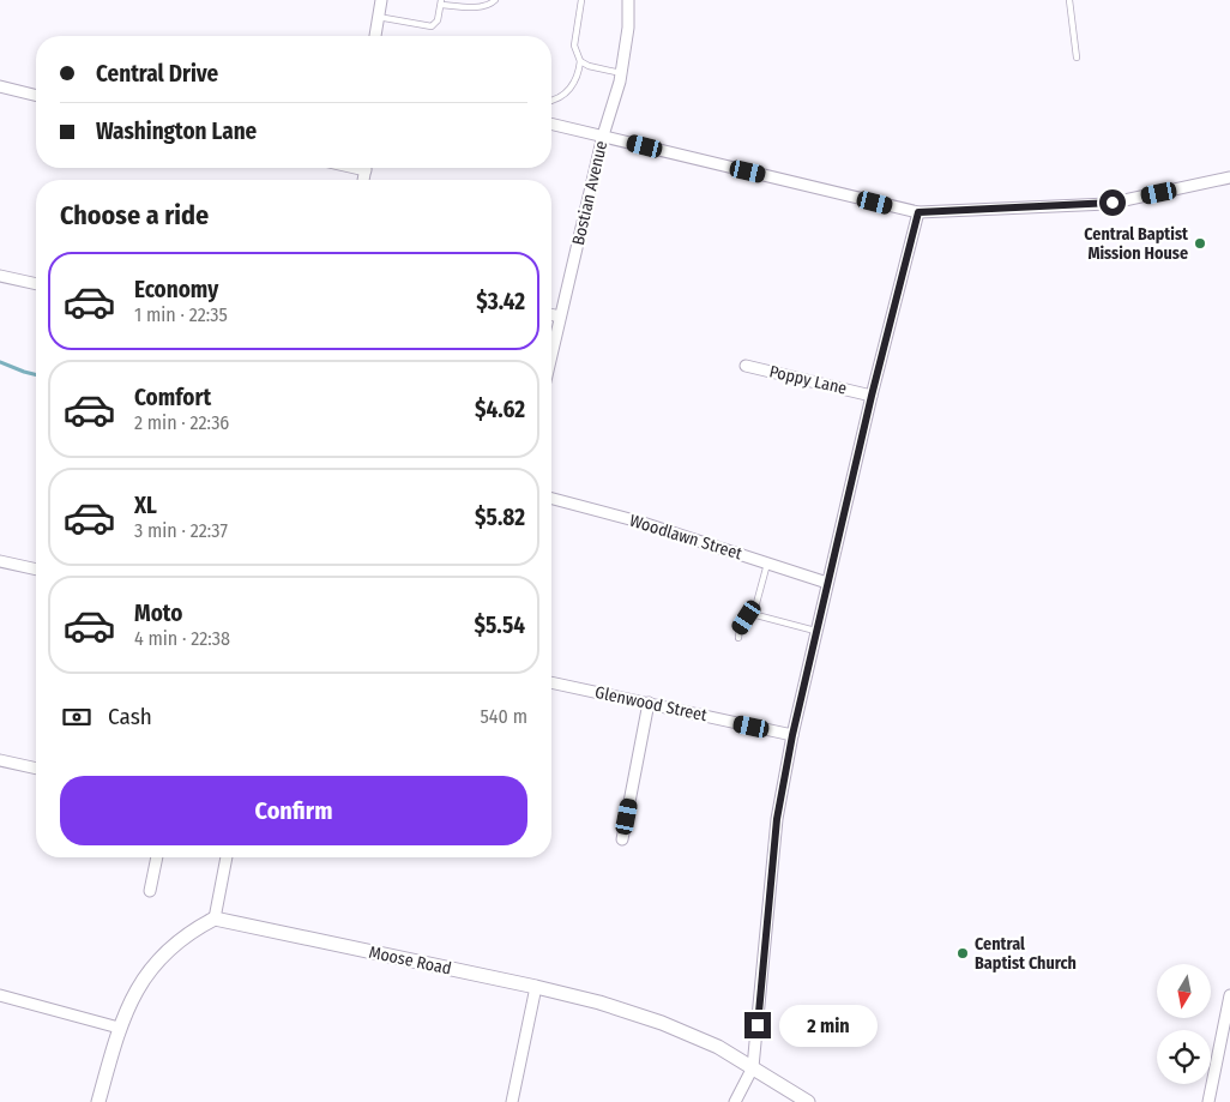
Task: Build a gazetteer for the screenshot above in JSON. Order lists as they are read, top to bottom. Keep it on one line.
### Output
{"streets":{"street":["Bostian Avenue","Poppy Lane","Woodlawn Street","Glenwood Street","Moose Road"]},"places":["Central Baptist Mission House","Central Baptist Church"],"north":"bottom","page":{"banner":["Central Drive","Washington Lane"],"heading":"Choose a ride","list":[{"name":"Economy","note":"1 min · 22:35","value":"$3.42"},{"name":"Comfort","note":"2 min · 22:36","value":"$4.62"},{"name":"XL","note":"3 min · 22:37","value":"$5.82"},{"name":"Moto","note":"4 min · 22:38","value":"$5.54"}],"pay":["Cash","540 m"],"buttons":"Confirm","bubble":"2 min"}}
